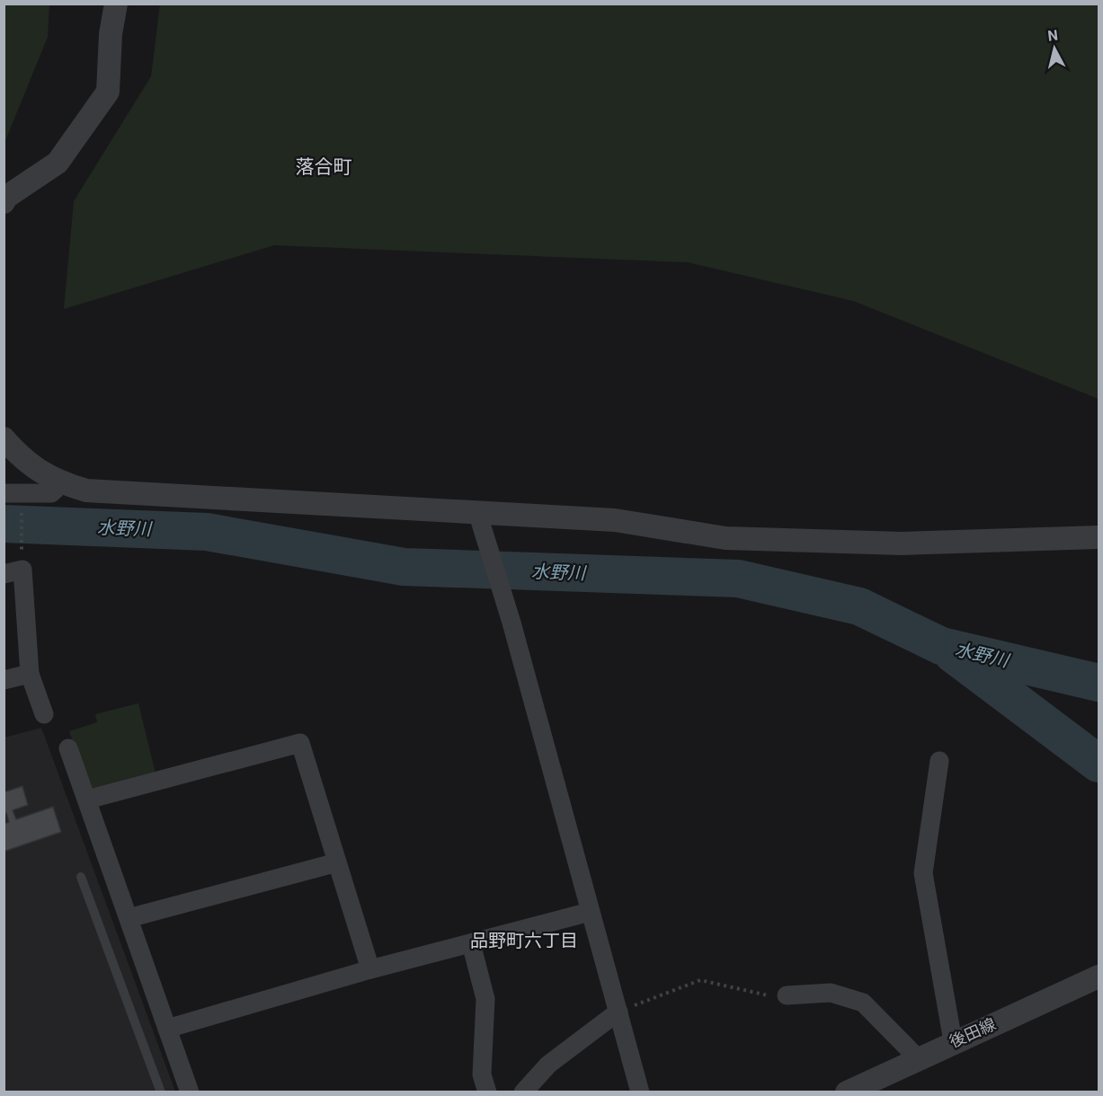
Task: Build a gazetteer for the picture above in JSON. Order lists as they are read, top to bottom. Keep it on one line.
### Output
{"streets":{"street":["後田線"]},"districts":["落合町","品野町六丁目"],"water":["水野川"],"north":"top"}
